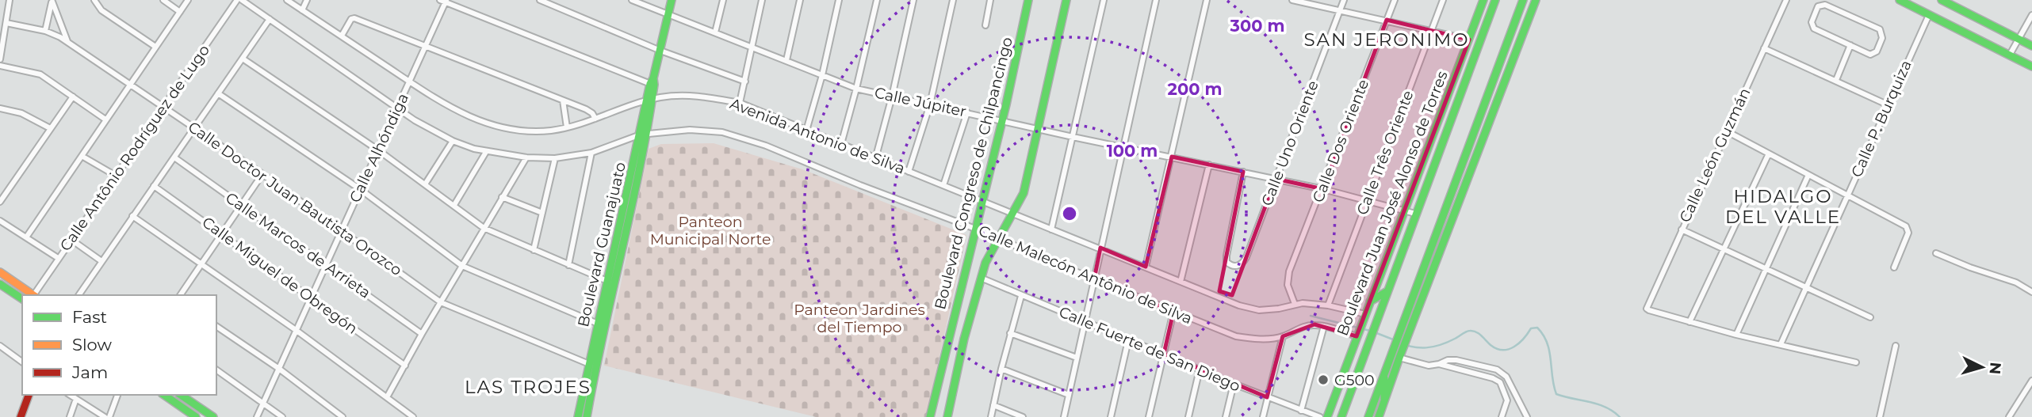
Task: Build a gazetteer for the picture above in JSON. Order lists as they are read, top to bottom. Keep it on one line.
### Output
{"streets":{"street":["Calle Júpiter","Calle P. Burquiza","Avenida Antonio de Silva","Calle Dos Oriente","Calle Uno Oriente","Calle Antônio Rodríguez de Lugo","Calle Alhóndiga","Calle Três Oriente","Calle León Guzmán","Boulevard Congreso de Chilpancingo","Calle Doctor Juan Bautista Orozco","Boulevard Juan José Alonso de Torres","Boulevard Guanajuato","Calle Marcos de Arrieta","Calle Malecón Antônio de Silva","Calle Miguel de Obregón","Calle Fuerte de San Diego"]},"crossings":[["Calle Júpiter","Calle Dos Oriente"],["Calle Júpiter","Calle Uno Oriente"],["Calle Júpiter","Calle Três Oriente"],["Calle Júpiter","Boulevard Congreso de Chilpancingo"],["Calle Júpiter","Boulevard Juan José Alonso de Torres"],["Calle Júpiter","Boulevard Guanajuato"],["Avenida Antonio de Silva","Calle Dos Oriente"],["Avenida Antonio de Silva","Calle Alhóndiga"],["Avenida Antonio de Silva","Calle Três Oriente"],["Avenida Antonio de Silva","Boulevard Congreso de Chilpancingo"],["Avenida Antonio de Silva","Boulevard Juan José Alonso de Torres"],["Avenida Antonio de Silva","Boulevard Guanajuato"],["Calle Antônio Rodríguez de Lugo","Calle Doctor Juan Bautista Orozco"],["Calle Alhóndiga","Calle Doctor Juan Bautista Orozco"],["Calle Alhóndiga","Calle Marcos de Arrieta"],["Calle Alhóndiga","Calle Malecón Antônio de Silva"],["Calle Alhóndiga","Calle Miguel de Obregón"],["Boulevard Congreso de Chilpancingo","Calle Malecón Antônio de Silva"],["Calle Doctor Juan Bautista Orozco","Boulevard Guanajuato"],["Boulevard Juan José Alonso de Torres","Calle Malecón Antônio de Silva"],["Boulevard Guanajuato","Calle Malecón Antônio de Silva"]],"districts":["SAN JERONIMO","HIDALGO DEL VALLE","LAS TROJES"],"parks":["Panteon Municipal Norte","Panteon Jardines del Tiempo"],"places":["G500"],"legend":["Fast","Slow","Jam"],"north":"right","rings":["300 m","200 m","100 m"]}
